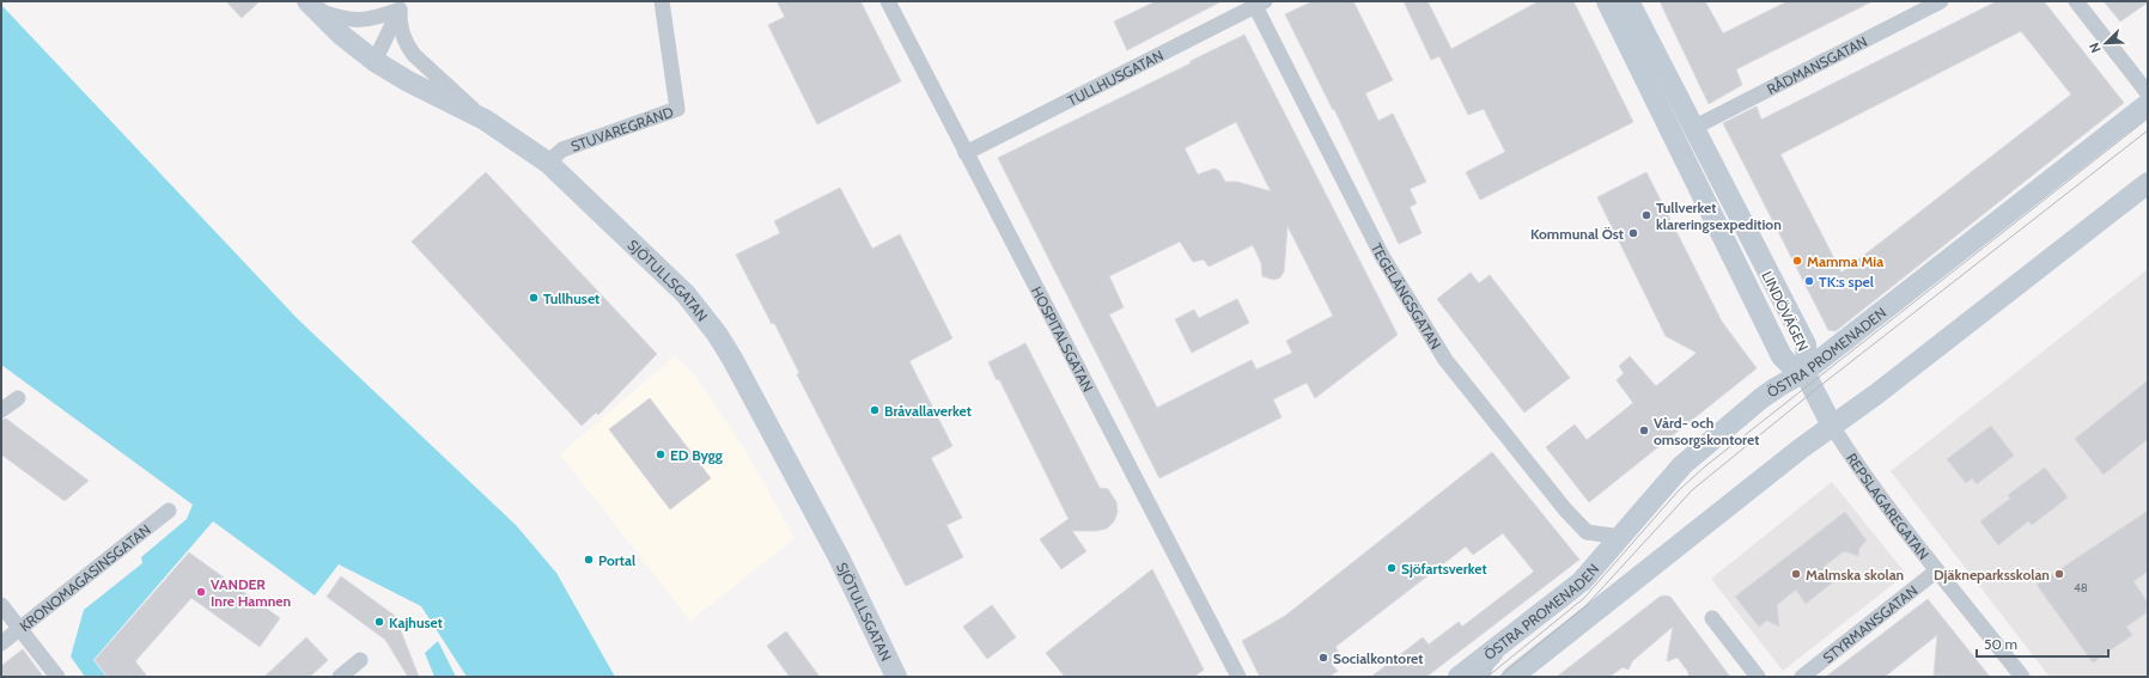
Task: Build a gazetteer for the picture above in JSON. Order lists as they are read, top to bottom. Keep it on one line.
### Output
{"streets":{"main road":["SJÖTULLSGATAN","LINDÖVÄGEN","ÖSTRA PROMENADEN","REPSLAGAREGATAN"],"street":["RÅDMANSGATAN","TULLHUSGATAN","STUVAREGRÄND","TEGELÄNGSGATAN","HOSPITALSGATAN","KRONOMAGASINSGATAN","STYRMANSGATAN"]},"crossings":[["RÅDMANSGATAN","LINDÖVÄGEN"],["TULLHUSGATAN","TEGELÄNGSGATAN"],["TULLHUSGATAN","HOSPITALSGATAN"],["STUVAREGRÄND","SJÖTULLSGATAN"],["TEGELÄNGSGATAN","ÖSTRA PROMENADEN"],["LINDÖVÄGEN","ÖSTRA PROMENADEN"],["LINDÖVÄGEN","REPSLAGAREGATAN"],["ÖSTRA PROMENADEN","REPSLAGAREGATAN"],["REPSLAGAREGATAN","STYRMANSGATAN"]],"places":["Tullverket klareringsexpedition","Kommunal Öst","Mamma Mia","TK:s spel","Tullhuset","Bråvallaverket","Vård- och omsorgskontoret","ED Bygg","Portal","Sjöfartsverket","Malmska skolan","Djäkneparksskolan","VANDER Inre Hamnen","Kajhuset","Socialkontoret"],"house_numbers":["48"],"scale_bar":"50 m","north":"bottom left"}
